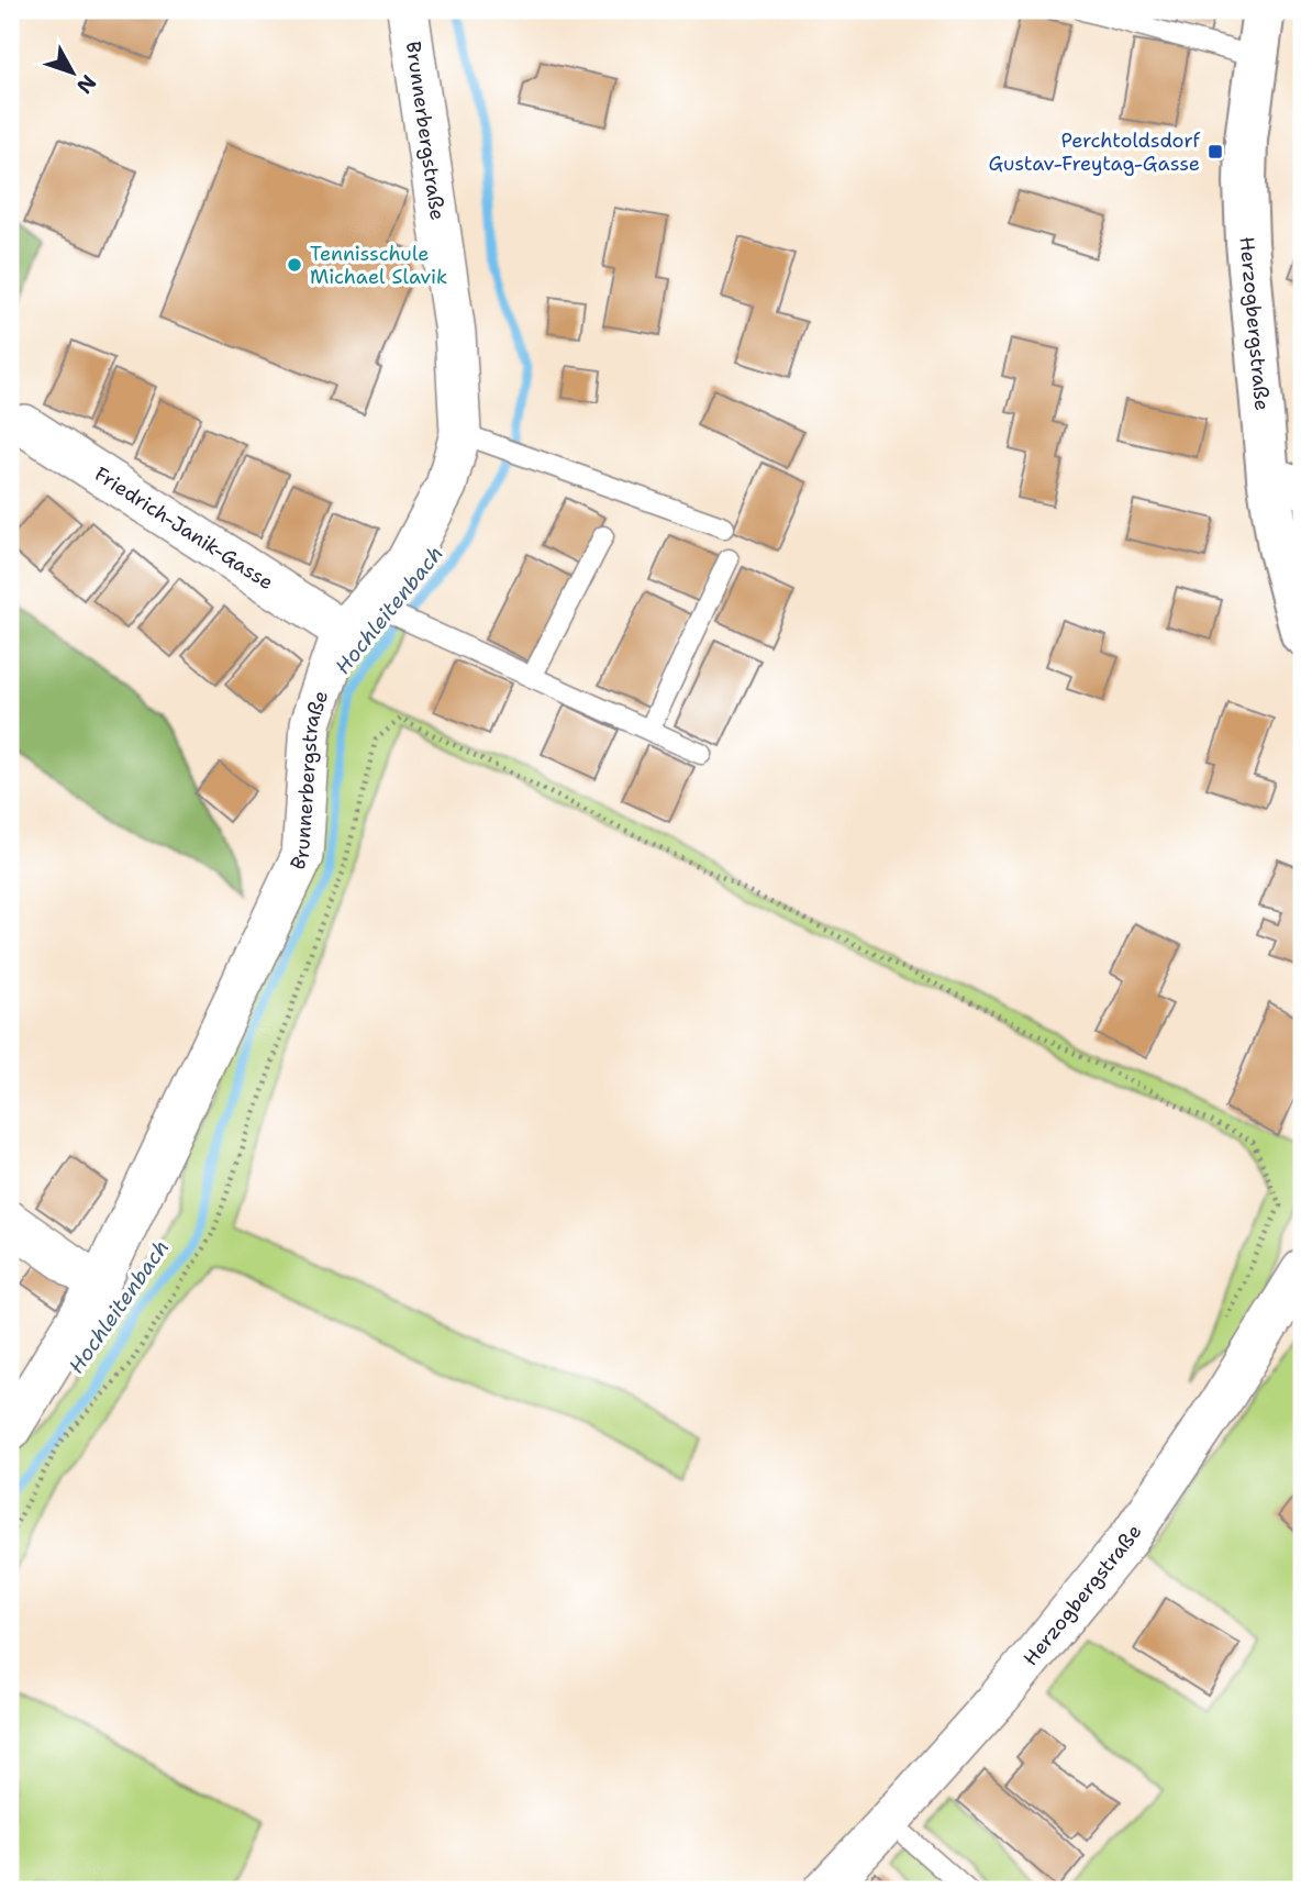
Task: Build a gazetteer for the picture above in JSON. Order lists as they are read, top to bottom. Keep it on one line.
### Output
{"streets":{"main road":["Herzogbergstraße"],"street":["Brunnerbergstraße","Friedrich-Janik-Gasse"]},"crossings":[["Brunnerbergstraße","Friedrich-Janik-Gasse"]],"water":["Hochleitenbach"],"places":{"transit":["Perchtoldsdorf Gustav-Freytag-Gasse"],"other":["Tennisschule Michael Slavik"]},"north":"bottom right"}
